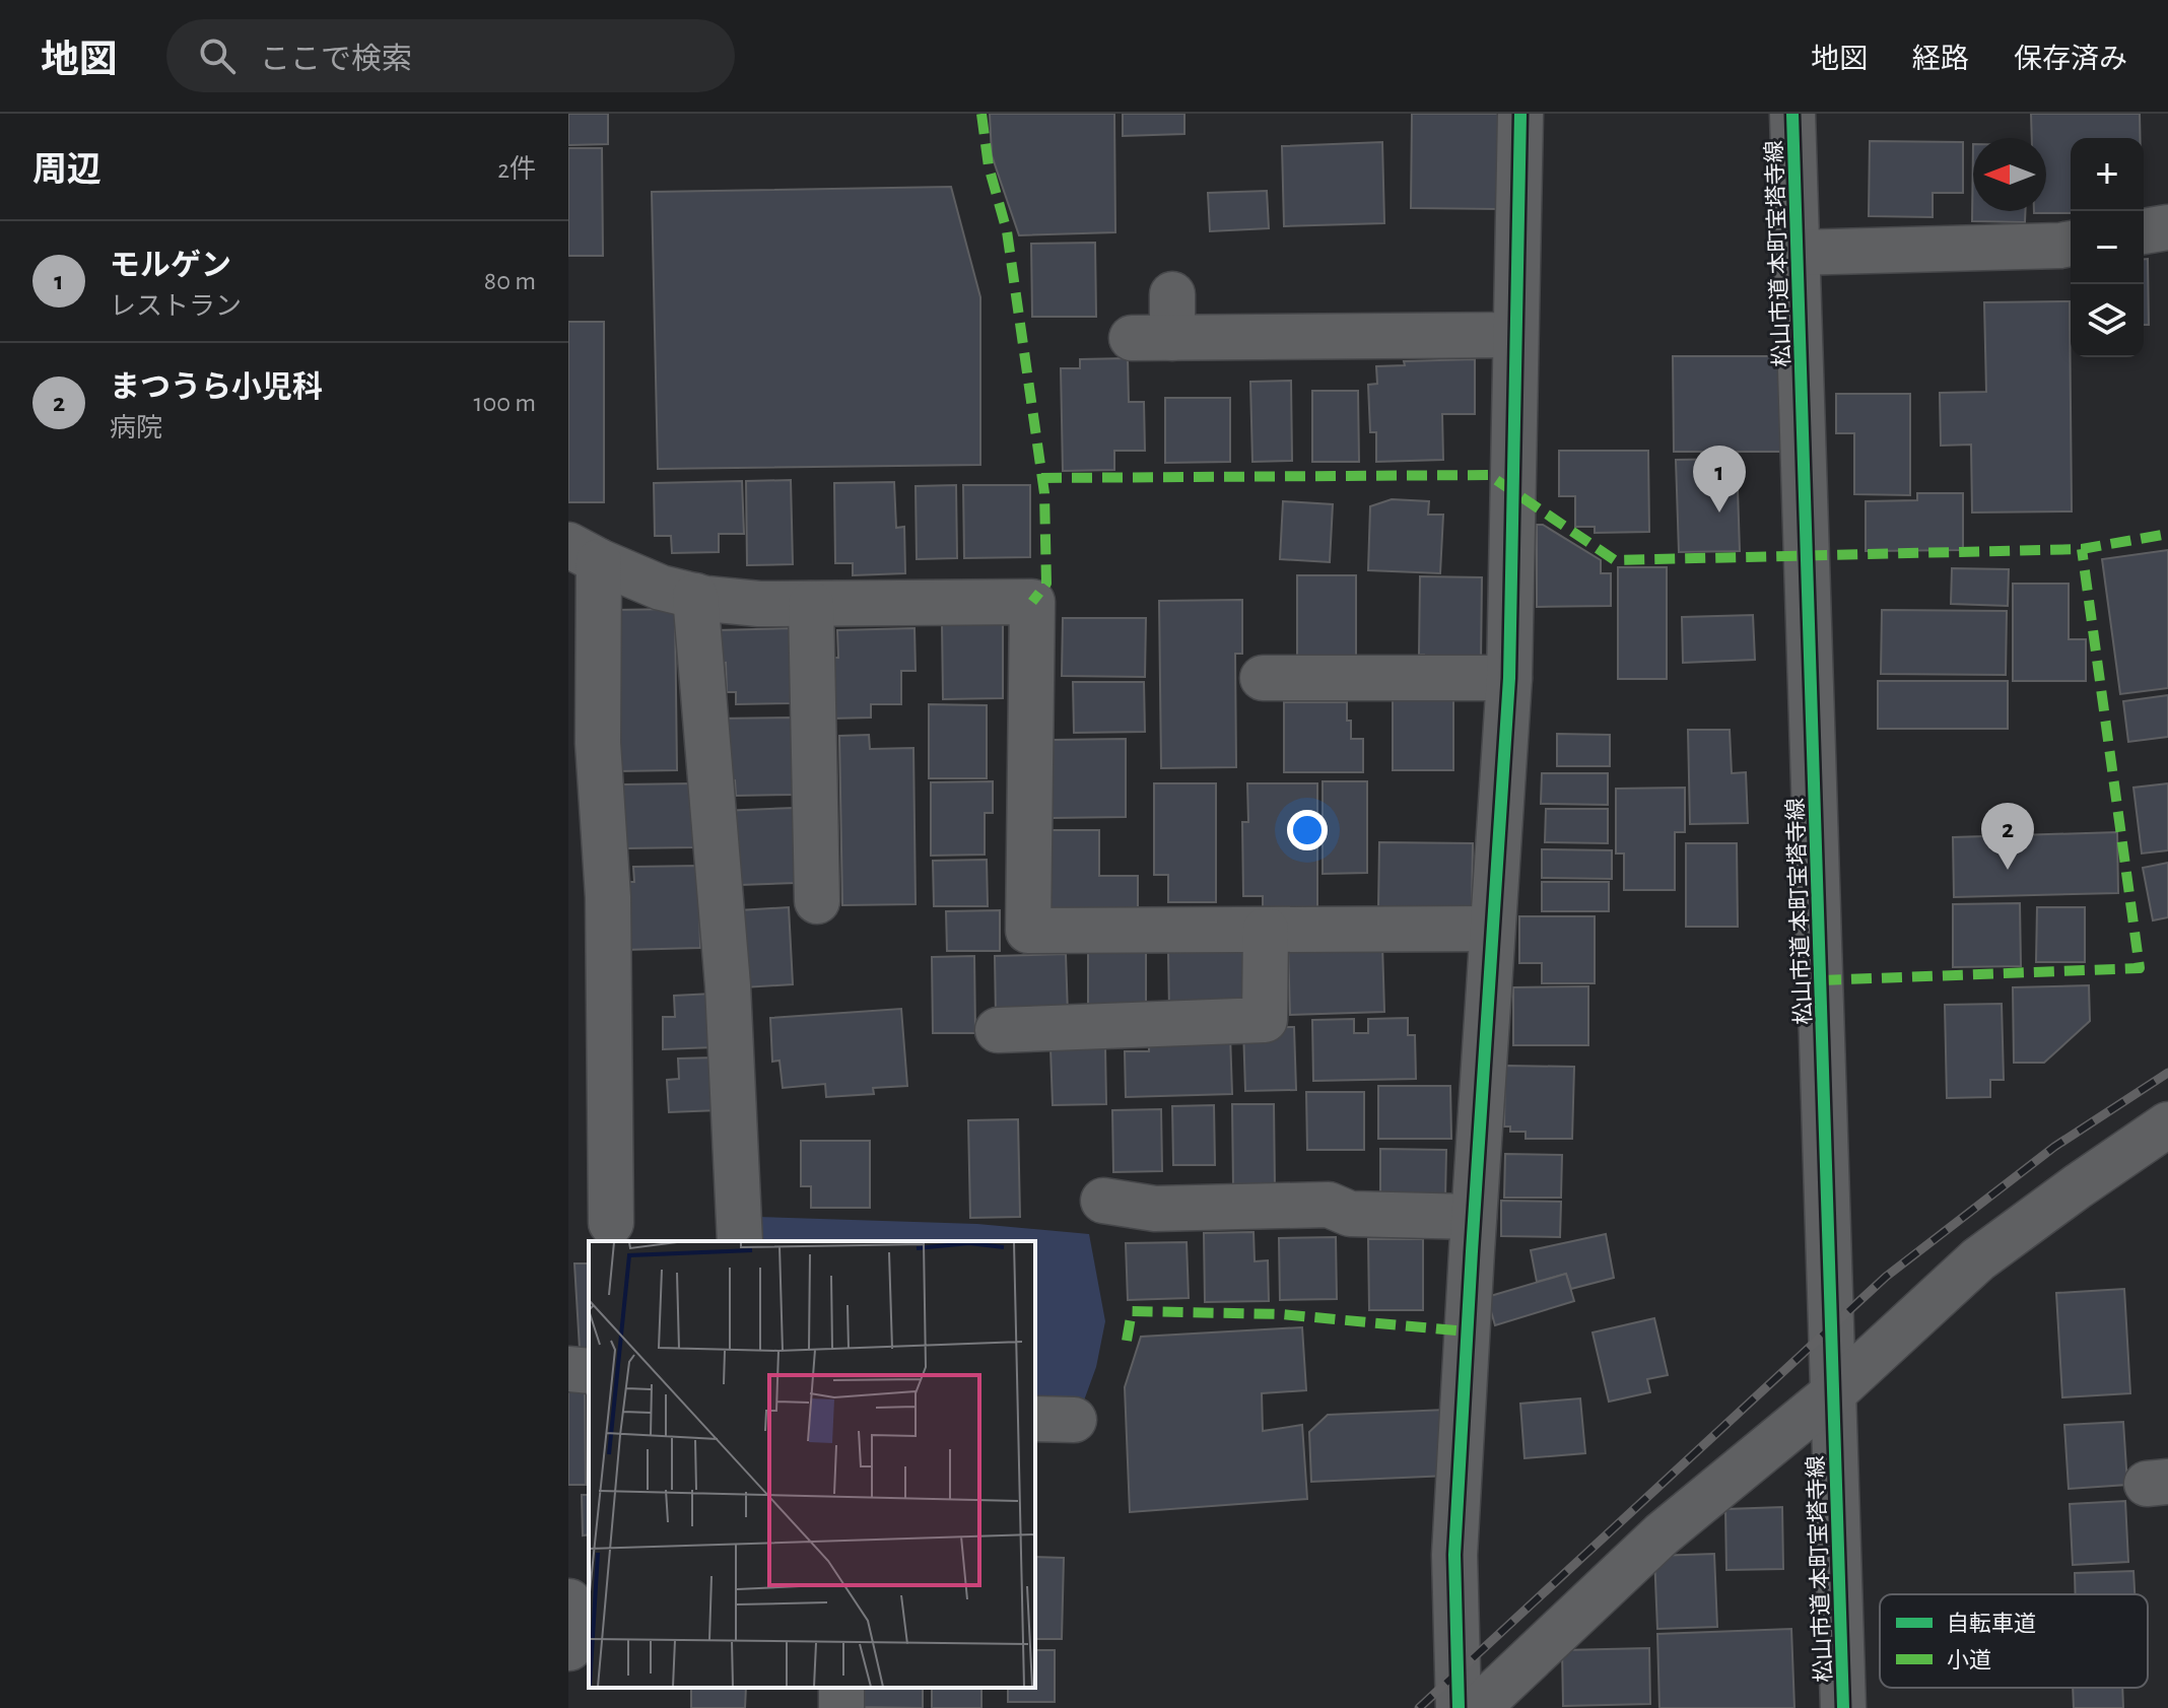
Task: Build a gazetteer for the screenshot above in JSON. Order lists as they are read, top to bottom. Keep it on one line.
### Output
{"streets":{"street":["松山市道 本町宝塔寺線"]},"legend":["自転車道","小道"],"north":"left","page":{"header":"地図","search":"ここで検索","nav":["地図","経路","保存済み"],"heading":["周辺","2件"],"map_buttons":["+","−"],"list":[{"mark":"1","name":"モルゲン","note":"レストラン","value":"80 m"},{"mark":"2","name":"まつうら小児科","note":"病院","value":"100 m"}],"pins":["1","2"]}}
